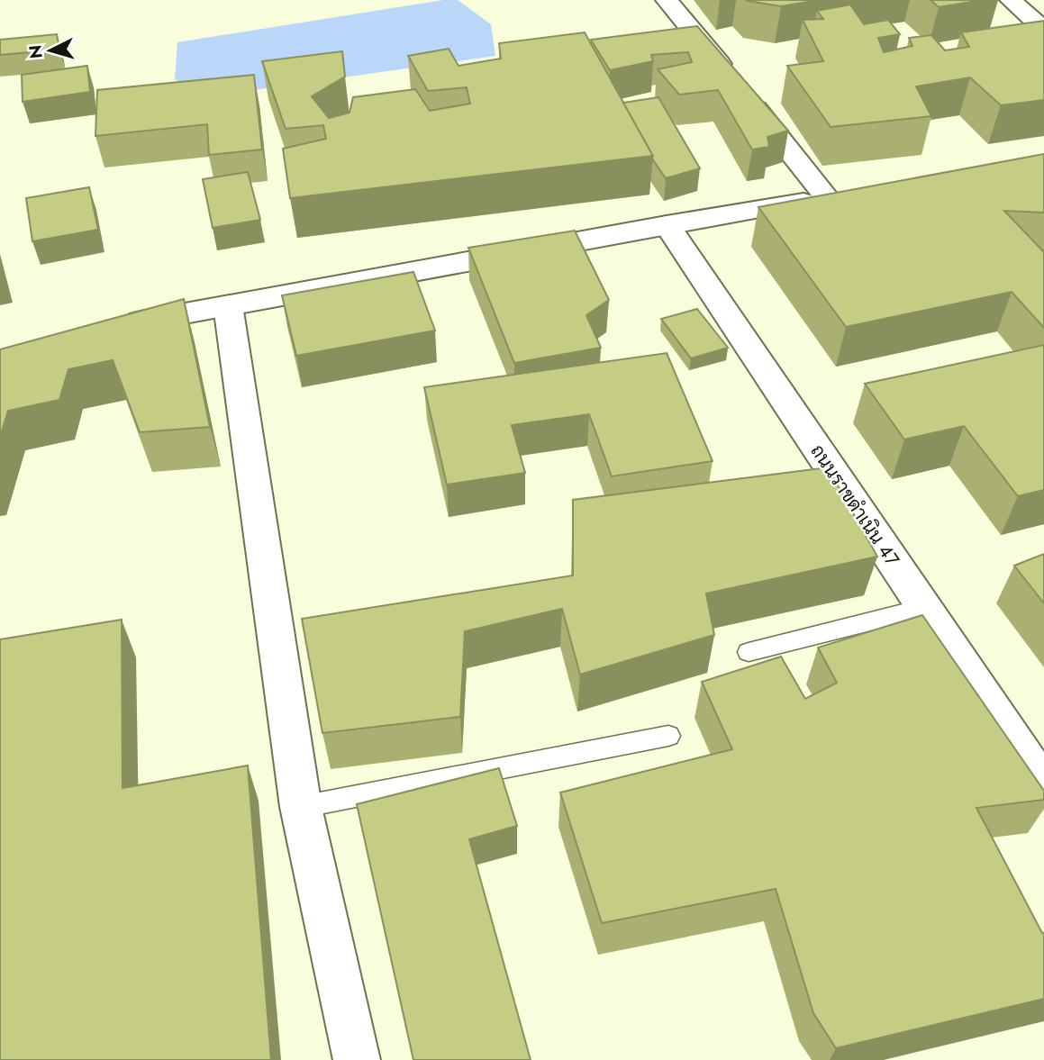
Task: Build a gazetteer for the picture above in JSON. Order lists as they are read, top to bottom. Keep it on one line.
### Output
{"streets":{"street":["ถนนราขดำเนิน 47"]},"north":"left"}
